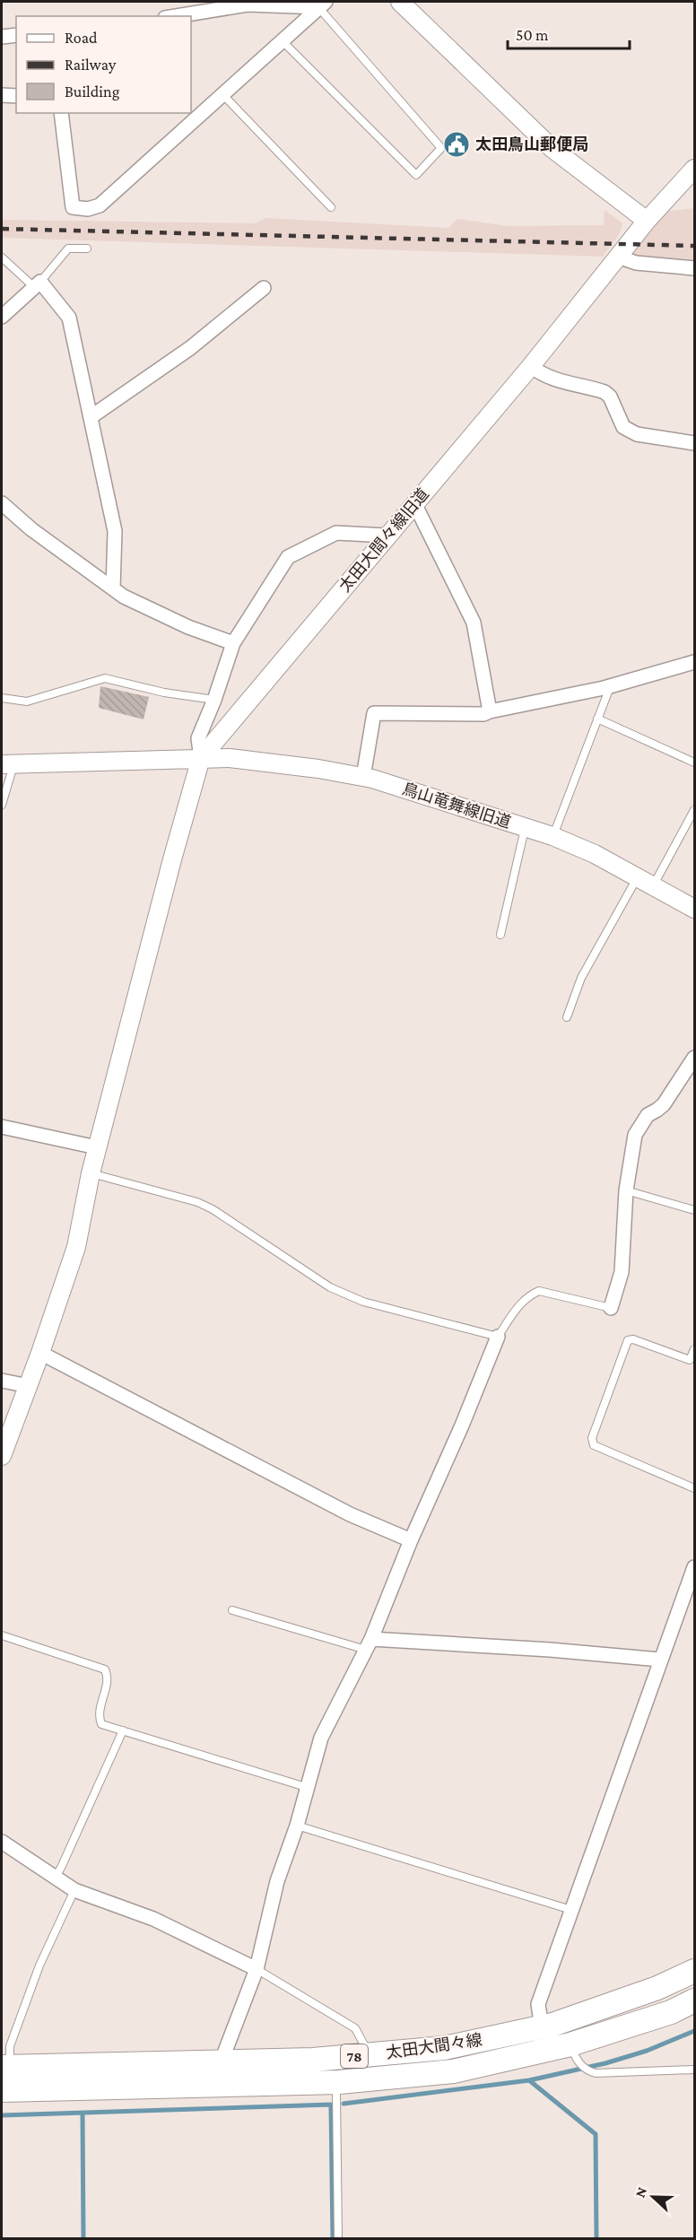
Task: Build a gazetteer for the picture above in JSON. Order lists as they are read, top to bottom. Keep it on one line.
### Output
{"streets":{"main road":["太田大間々線","78"],"street":["太田大間々線旧道","鳥山竜舞線旧道"]},"crossings":[["太田大間々線旧道","鳥山竜舞線旧道"]],"places":{"public building":["太田鳥山郵便局"]},"legend":["Road","Railway","Building"],"scale_bar":"50 m","north":"left"}
